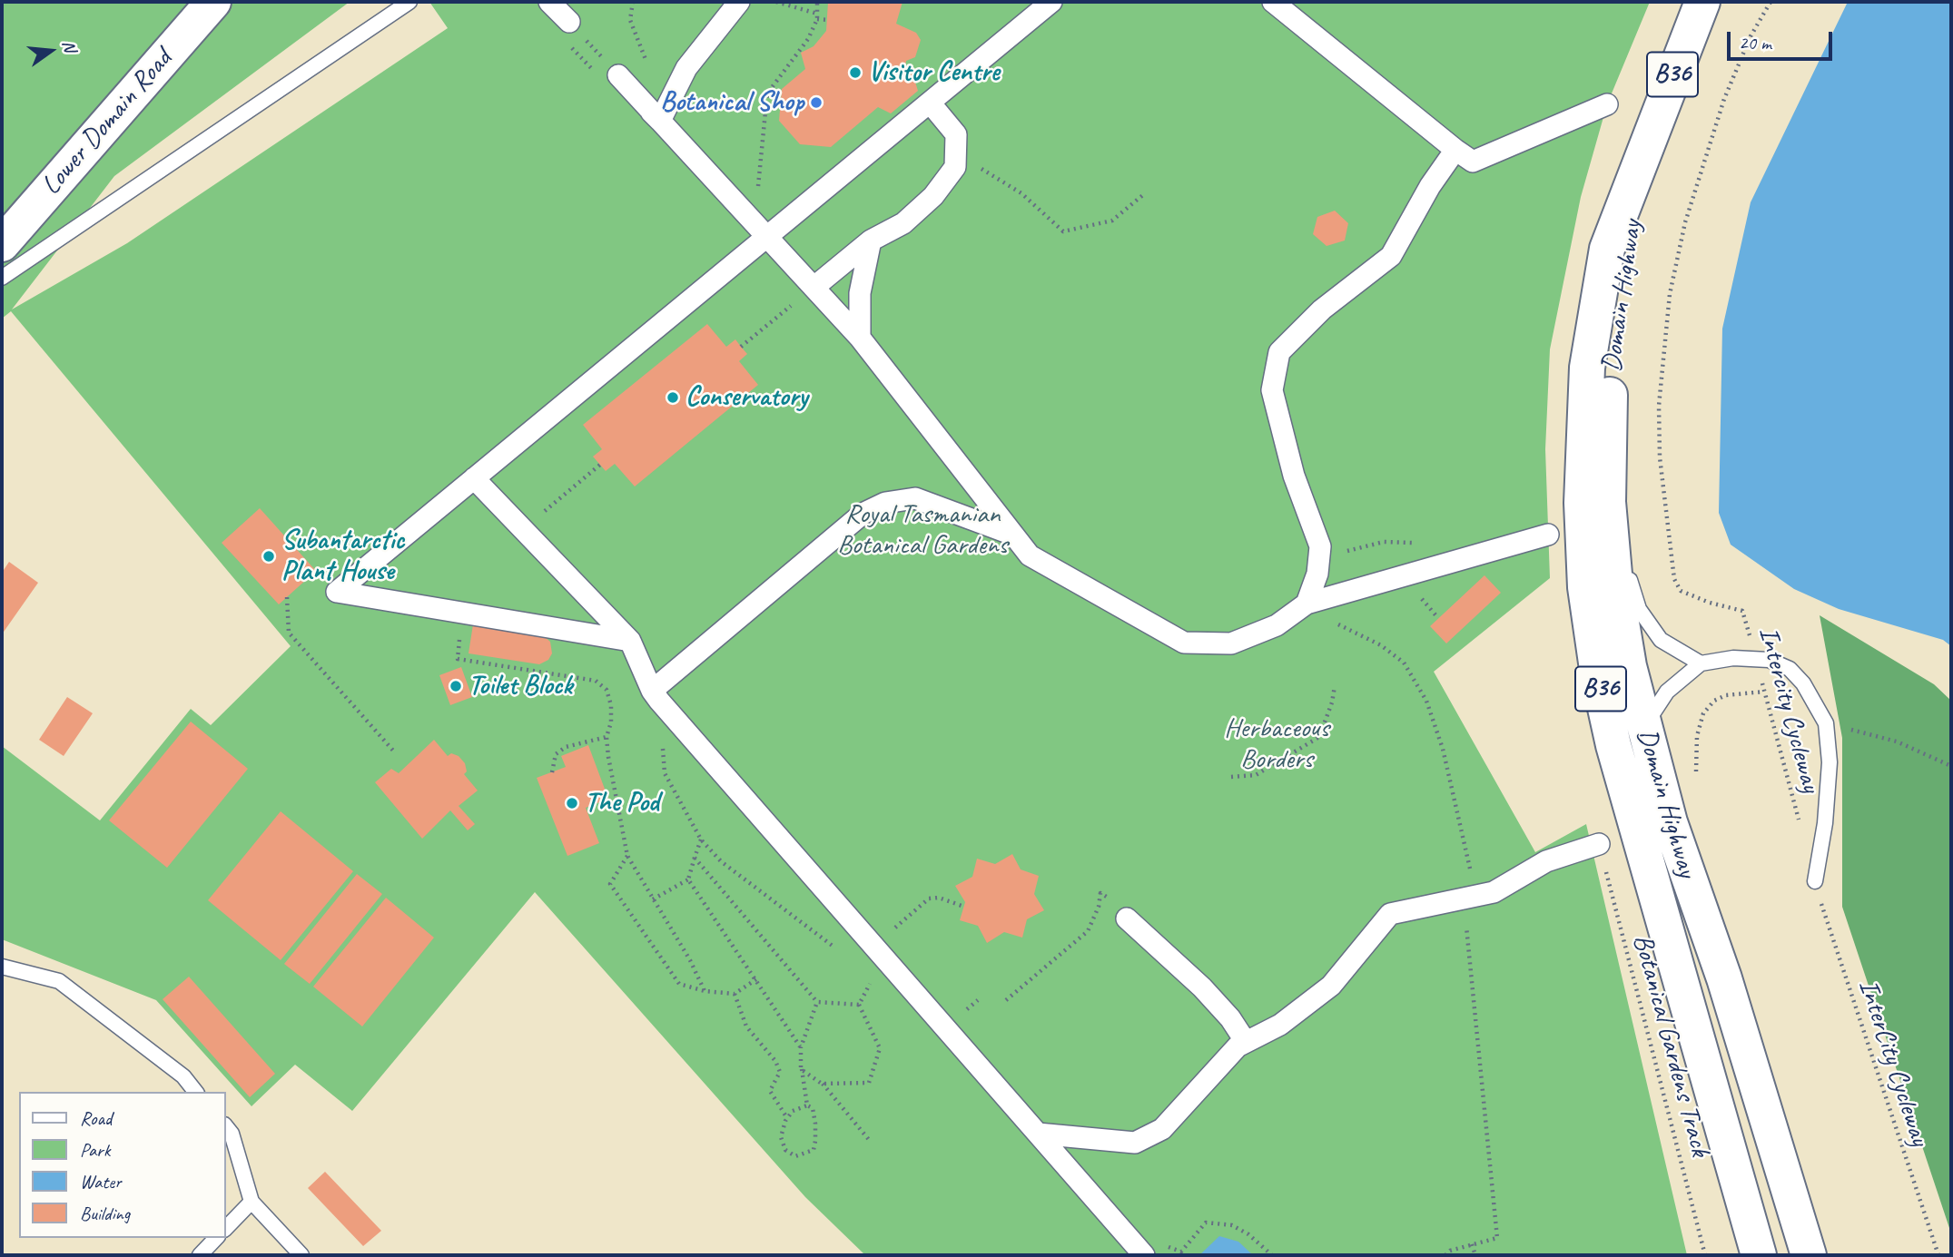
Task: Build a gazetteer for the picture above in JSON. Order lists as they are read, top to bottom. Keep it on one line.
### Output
{"streets":{"main road":["B36","Lower Domain Road","Domain Highway"],"path":["Intercity Cycleway","Botanical Gardens Track","InterCity Cycleway"]},"parks":["Royal Tasmanian Botanical Gardens","Herbaceous Borders"],"places":["Visitor Centre","Botanical Shop","Conservatory","Subantarctic Plant House","Toilet Block","The Pod"],"legend":["Road","Park","Water","Building"],"scale_bar":"20 m","north":"right"}
